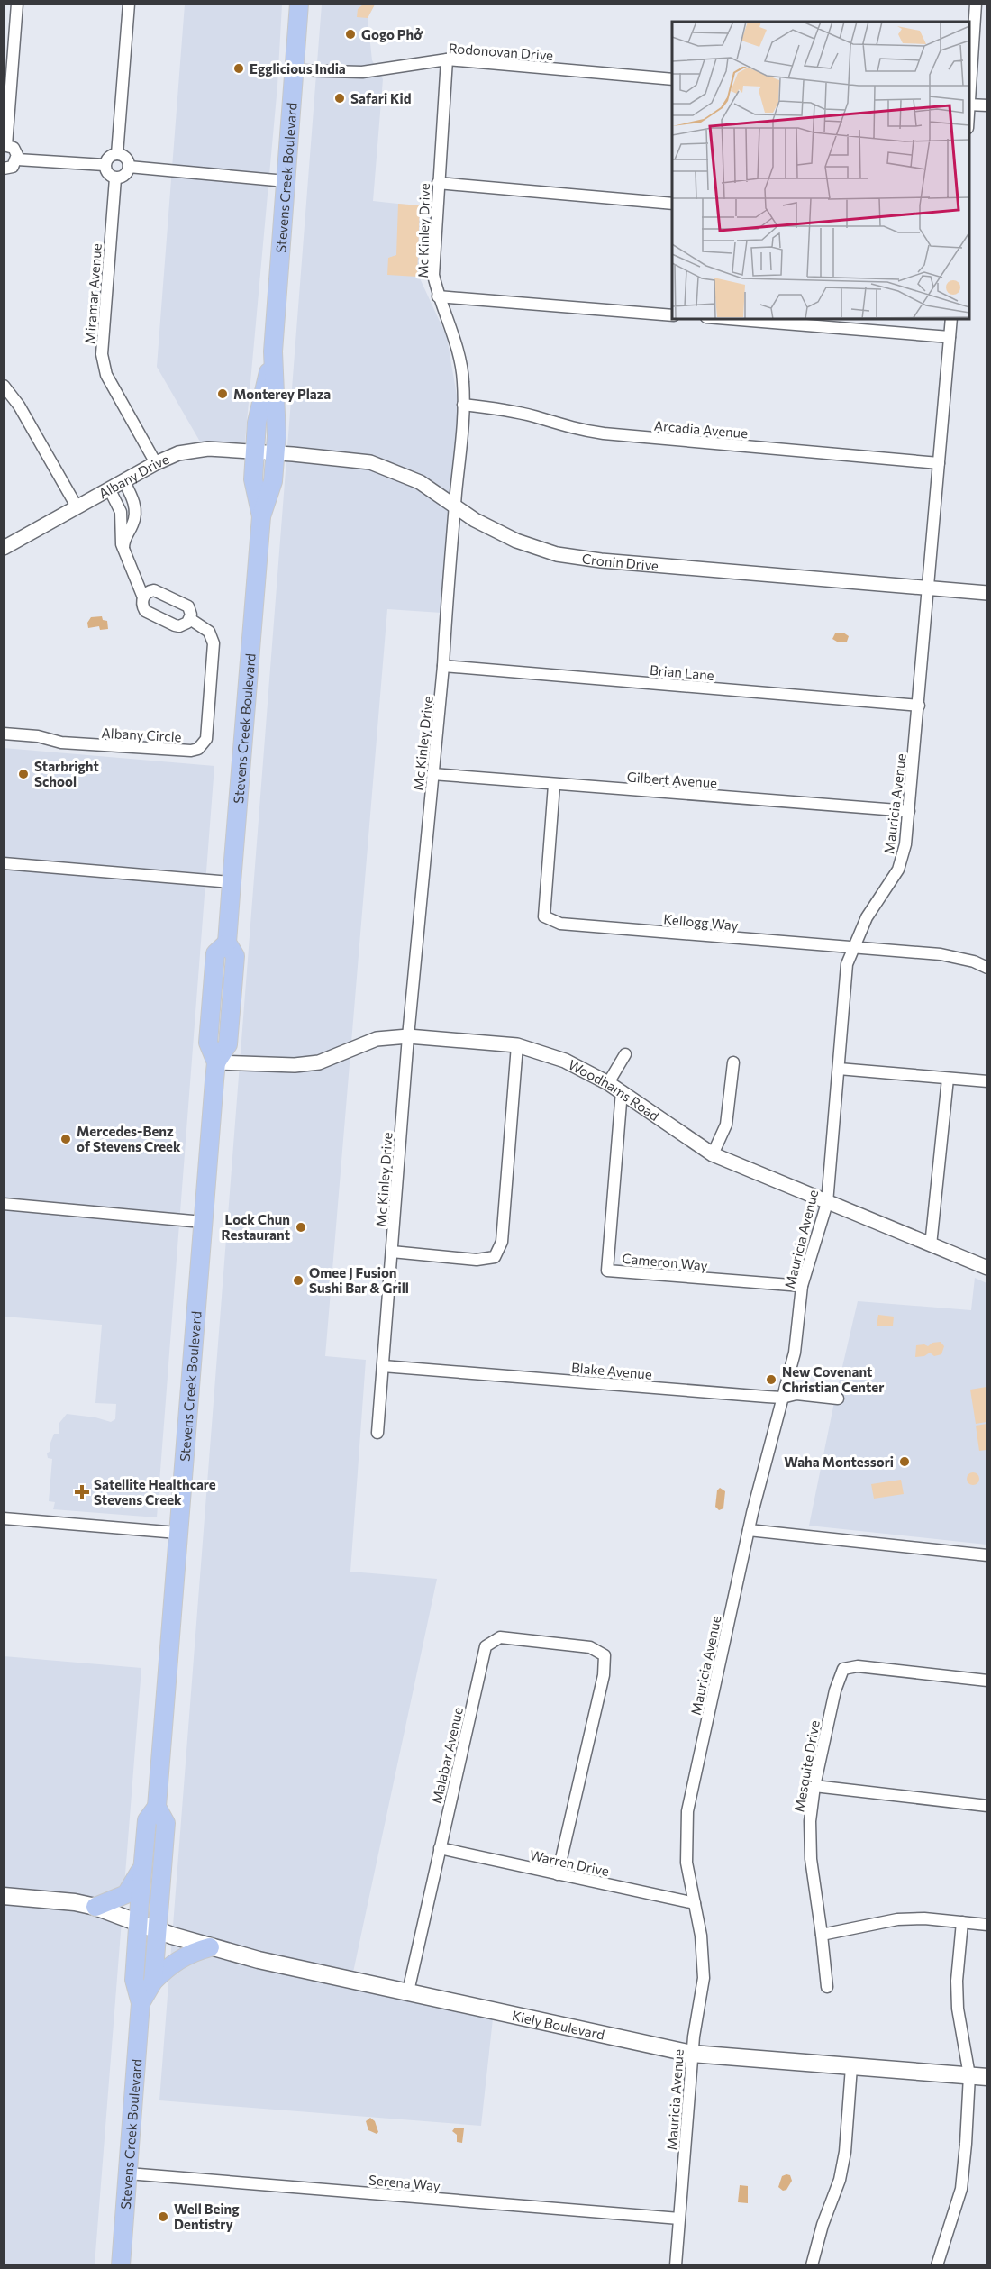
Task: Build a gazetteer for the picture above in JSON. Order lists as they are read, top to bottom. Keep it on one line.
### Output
{"streets":{"main road":["Stevens Creek Boulevard","Kiely Boulevard"],"street":["Rodonovan Drive","Mc Kinley Drive","Miramar Avenue","Arcadia Avenue","Albany Drive","Cronin Drive","Brian Lane","Albany Circle","Gilbert Avenue","Mauricia Avenue","Kellogg Way","Woodhams Road","Cameron Way","Blake Avenue","Malabar Avenue","Mesquite Drive","Warren Drive","Serena Way"]},"crossings":[["Rodonovan Drive","Stevens Creek Boulevard"],["Rodonovan Drive","Mc Kinley Drive"],["Stevens Creek Boulevard","Albany Drive"],["Stevens Creek Boulevard","Cronin Drive"],["Stevens Creek Boulevard","Woodhams Road"],["Stevens Creek Boulevard","Kiely Boulevard"],["Stevens Creek Boulevard","Serena Way"],["Mc Kinley Drive","Arcadia Avenue"],["Mc Kinley Drive","Cronin Drive"],["Mc Kinley Drive","Brian Lane"],["Mc Kinley Drive","Gilbert Avenue"],["Mc Kinley Drive","Woodhams Road"],["Mc Kinley Drive","Blake Avenue"],["Miramar Avenue","Albany Drive"],["Arcadia Avenue","Mauricia Avenue"],["Albany Drive","Cronin Drive"],["Cronin Drive","Mauricia Avenue"],["Brian Lane","Mauricia Avenue"],["Gilbert Avenue","Mauricia Avenue"],["Gilbert Avenue","Kellogg Way"],["Mauricia Avenue","Kellogg Way"],["Mauricia Avenue","Woodhams Road"],["Mauricia Avenue","Cameron Way"],["Mauricia Avenue","Blake Avenue"],["Mauricia Avenue","Warren Drive"],["Mauricia Avenue","Kiely Boulevard"],["Mauricia Avenue","Serena Way"],["Woodhams Road","Cameron Way"],["Malabar Avenue","Warren Drive"],["Malabar Avenue","Kiely Boulevard"]],"places":{"other":["Gogo Phở","Egglicious India","Safari Kid","Monterey Plaza","Starbright School","Mercedes-Benz of Stevens Creek","Lock Chun Restaurant","Omee J Fusion Sushi Bar & Grill","New Covenant Christian Center","Waha Montessori","Well Being Dentistry"],"health":["Satellite Healthcare Stevens Creek"]}}
